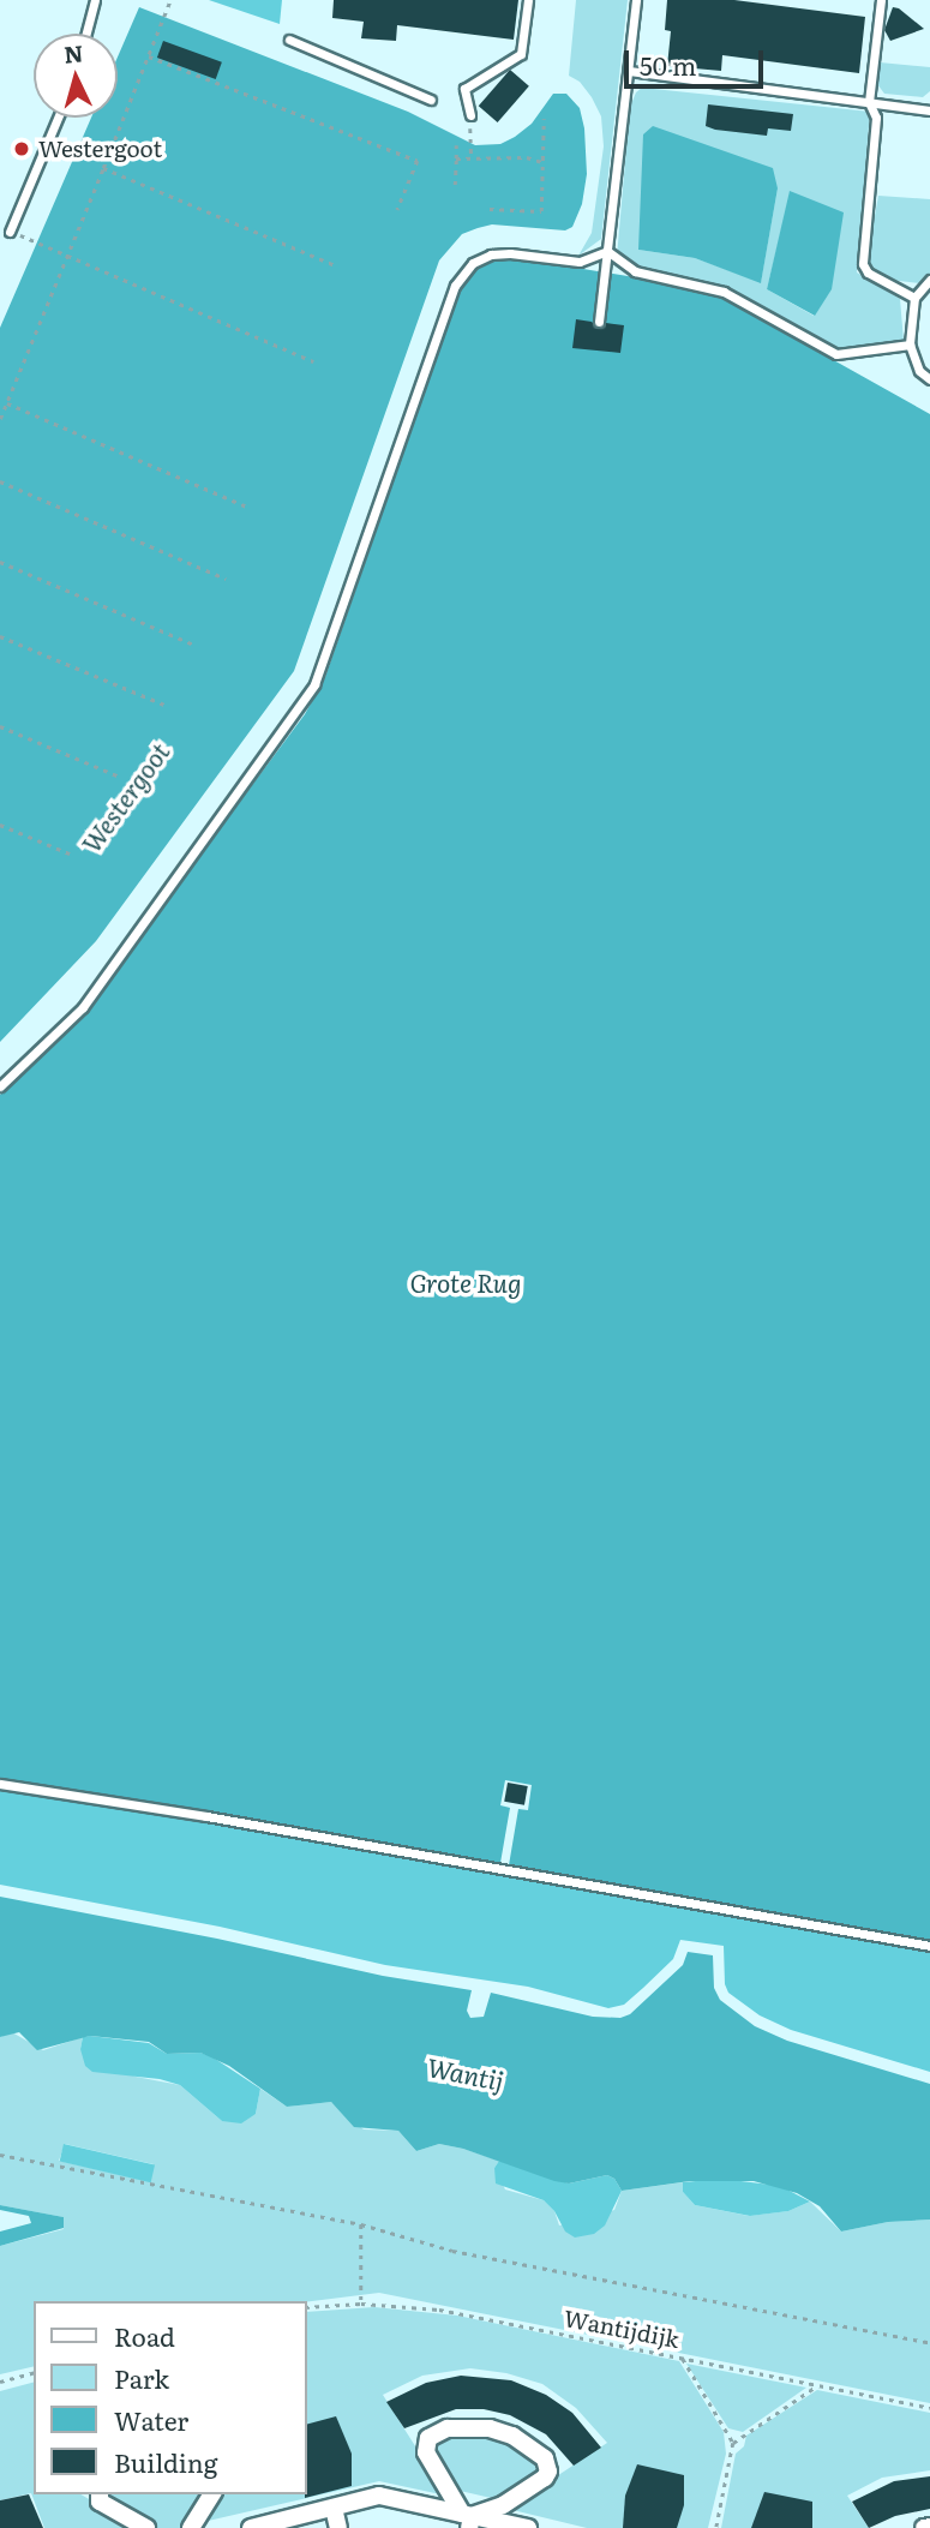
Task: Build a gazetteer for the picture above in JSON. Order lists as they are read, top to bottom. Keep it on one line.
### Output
{"streets":{"path":["Wantijdijk"]},"water":["Westergoot","Grote Rug","Wantij"],"places":["Westergoot"],"legend":["Road","Park","Water","Building"],"scale_bar":"50 m","north":"top"}
